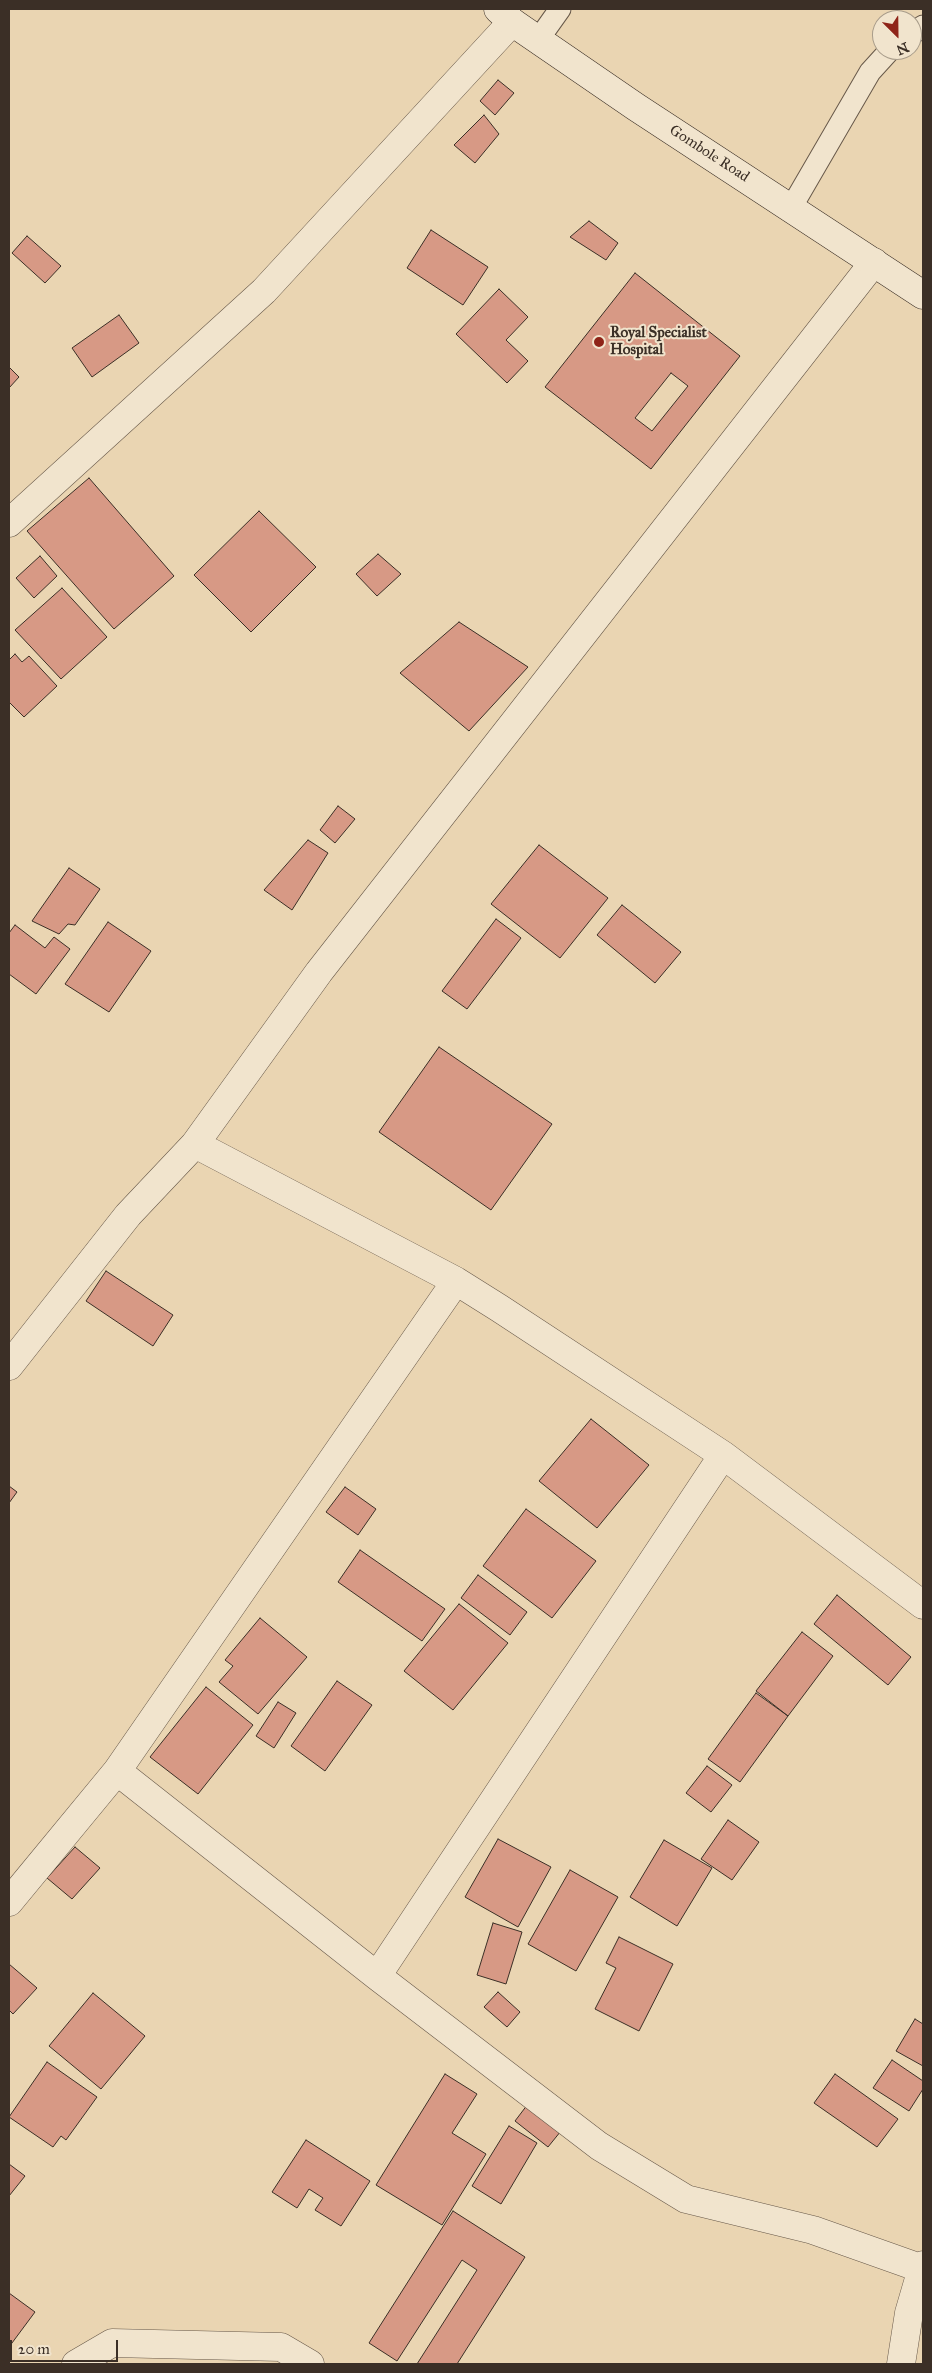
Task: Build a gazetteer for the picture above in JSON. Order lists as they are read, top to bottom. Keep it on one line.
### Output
{"streets":{"street":["Gombole Road"]},"places":["Royal Specialist Hospital"],"scale_bar":"20 m","north":"bottom right"}
